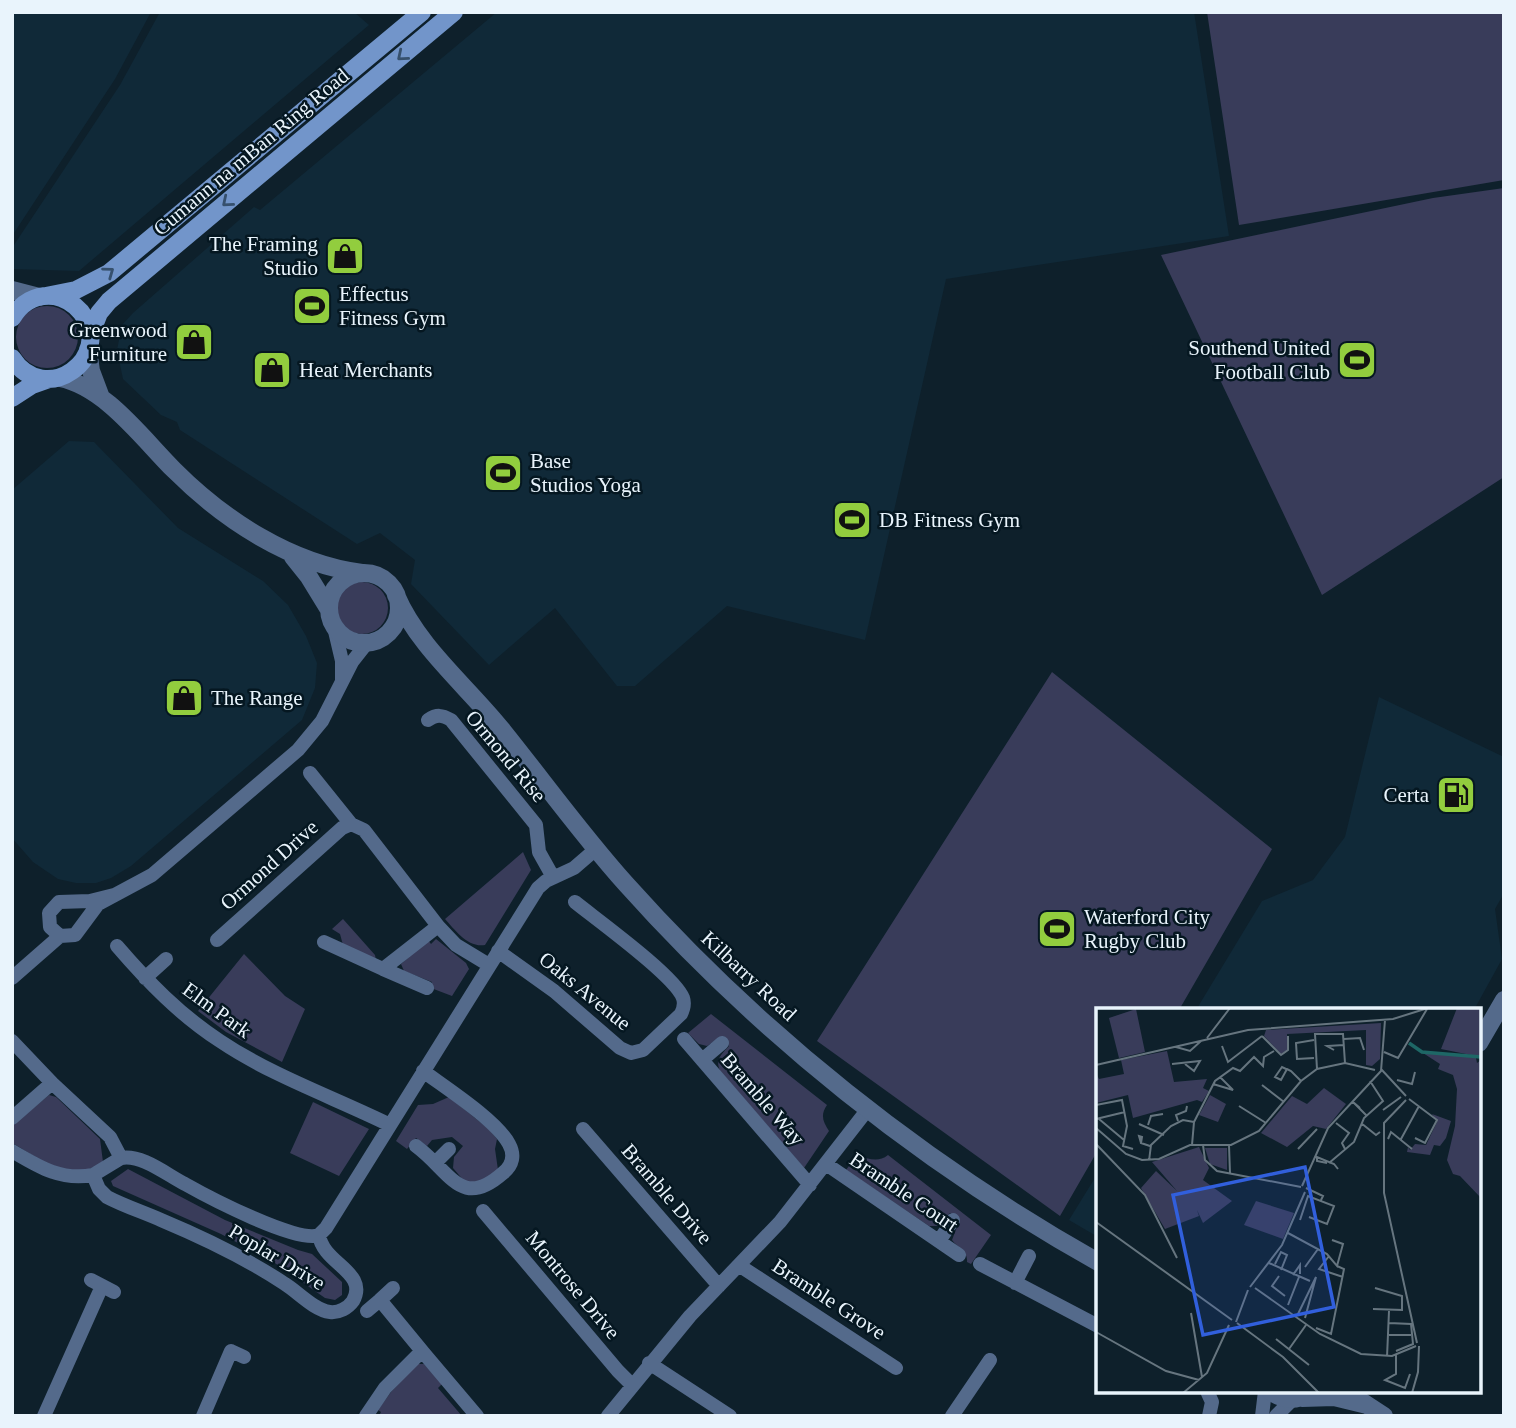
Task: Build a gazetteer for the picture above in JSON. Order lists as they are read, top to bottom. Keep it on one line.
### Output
{"streets":{"main road":["Cumann na mBan Ring Road"],"street":["Ormond Rise","Ormond Drive","Kilbarry Road","Oaks Avenue","Elm Park","Bramble Way","Bramble Court","Bramble Drive","Poplar Drive","Montrose Drive","Bramble Grove"]},"places":{"shop":["The Framing Studio","Greenwood Furniture","Heat Merchants","The Range"],"sports":["Effectus Fitness Gym","Southend United Football Club","Base Studios Yoga","DB Fitness Gym","Waterford City Rugby Club"],"fuel station":["Certa"]}}
